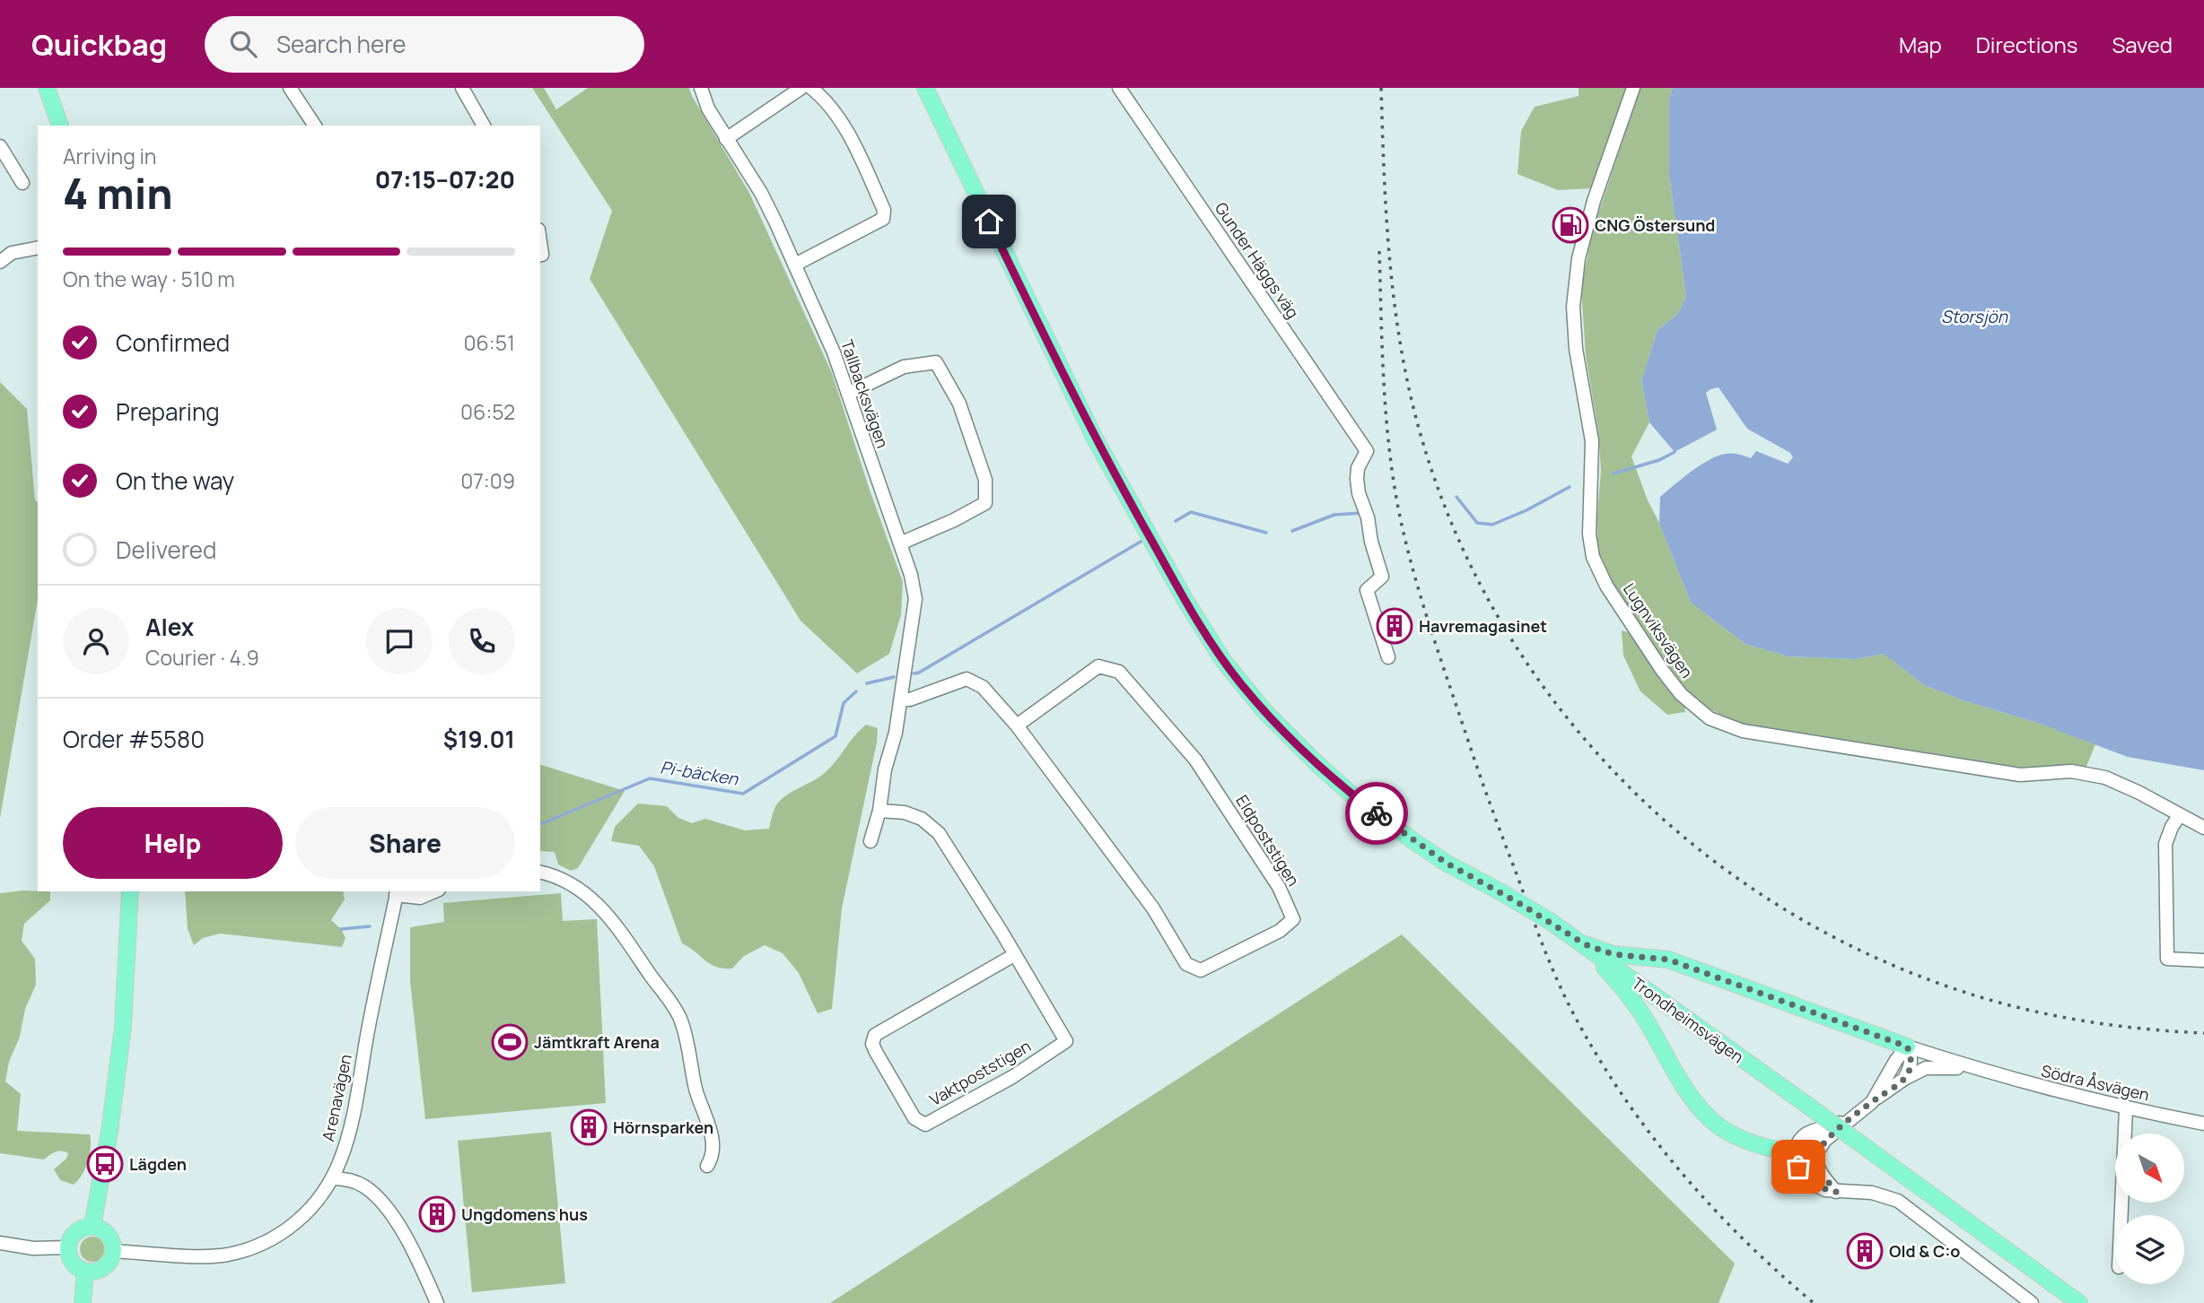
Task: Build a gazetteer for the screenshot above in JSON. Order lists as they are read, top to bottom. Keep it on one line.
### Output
{"streets":{"main road":["Trondheimsvägen"],"street":["Gunder Häggs väg","Tallbacksvägen","Lugnviksvägen","Eldpoststigen","Vaktpoststigen","Södra Åsvägen","Arenavägen"]},"crossings":[["Tallbacksvägen","Eldpoststigen"],["Tallbacksvägen","Vaktpoststigen"]],"water":["Storsjön","Pi-bäcken"],"places":{"fuel station":["CNG Östersund"],"building":["Havremagasinet","Hörnsparken","Ungdomens hus","Old & C:o"],"sports":["Jämtkraft Arena"],"bus stop":["Lägden"]},"north":"bottom right","page":{"header":"Quickbag","search":"Search here","nav":["Map","Directions","Saved"],"heading":["4 min","Arriving in","07:15–07:20"],"panel":["Alex","Courier · 4.9","Order #5580","$19.01"],"bar":"On the way · 510 m","list":[["Confirmed","06:51"],["Preparing","06:52"],["On the way","07:09"],"Delivered"],"buttons":["Help","Share"]}}
